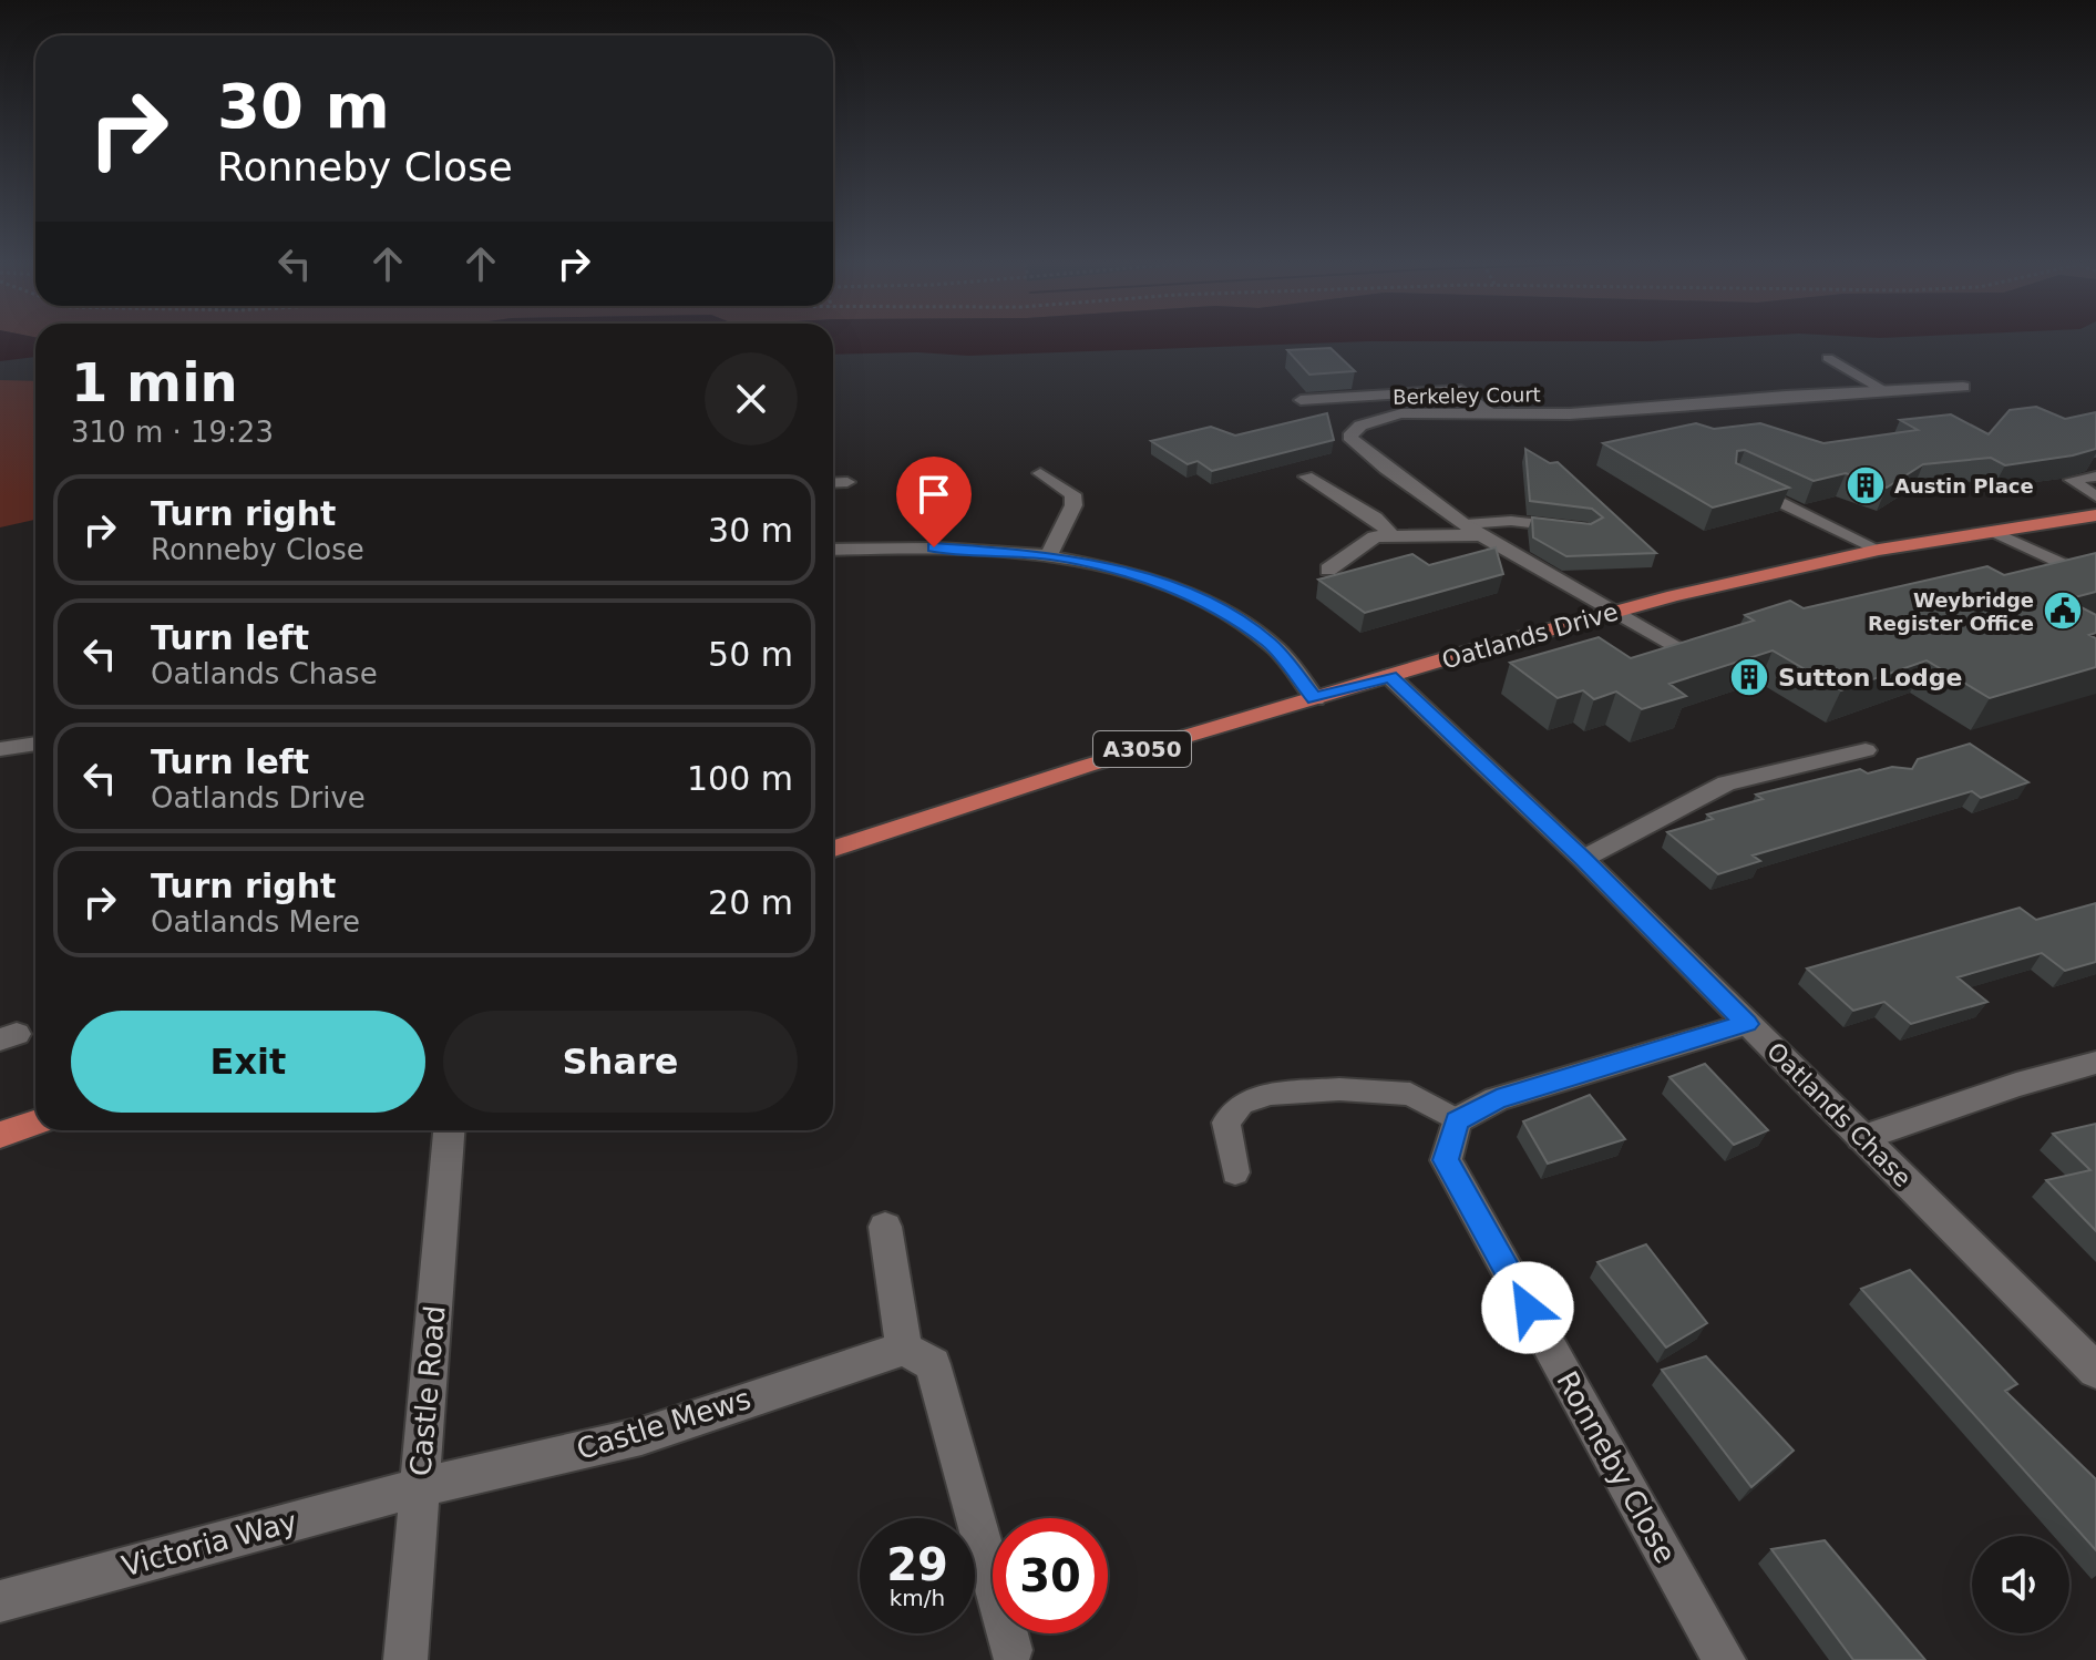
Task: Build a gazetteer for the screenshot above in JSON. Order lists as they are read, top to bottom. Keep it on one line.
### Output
{"streets":{"main road":["Oatlands Drive","A3050"],"street":["Berkeley Court","Oatlands Chase","Castle Road","Castle Mews","Ronneby Close","Victoria Way"]},"crossings":[["Berkeley Court","Oatlands Drive"],["Oatlands Drive","Oatlands Chase"],["Castle Road","Castle Mews"],["Castle Road","Victoria Way"],["Castle Mews","Victoria Way"]],"places":{"building":["Austin Place","Sutton Lodge"],"public building":["Weybridge Register Office"]},"page":{"turn":["30 m","Ronneby Close"],"heading":["1 min","310 m · 19:23"],"list":[{"name":"Turn right","note":"Ronneby Close","value":"30 m"},{"name":"Turn left","note":"Oatlands Chase","value":"50 m"},{"name":"Turn left","note":"Oatlands Drive","value":"100 m"},{"name":"Turn right","note":"Oatlands Mere","value":"20 m"}],"buttons":["Exit","Share"],"speed":"29 km/h","limit":"30"}}
